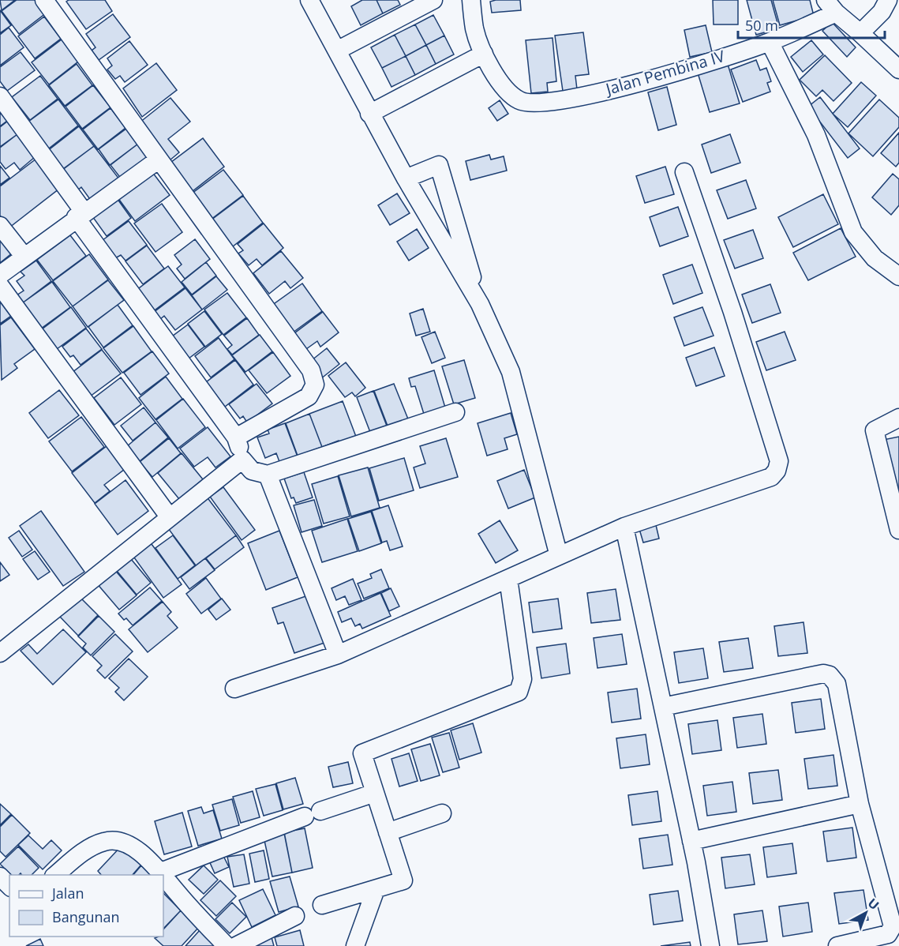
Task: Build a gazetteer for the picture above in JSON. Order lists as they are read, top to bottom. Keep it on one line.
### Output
{"streets":{"street":["Jalan Pembina IV"]},"legend":["Jalan","Bangunan"],"scale_bar":"50 m","north":"top right"}
